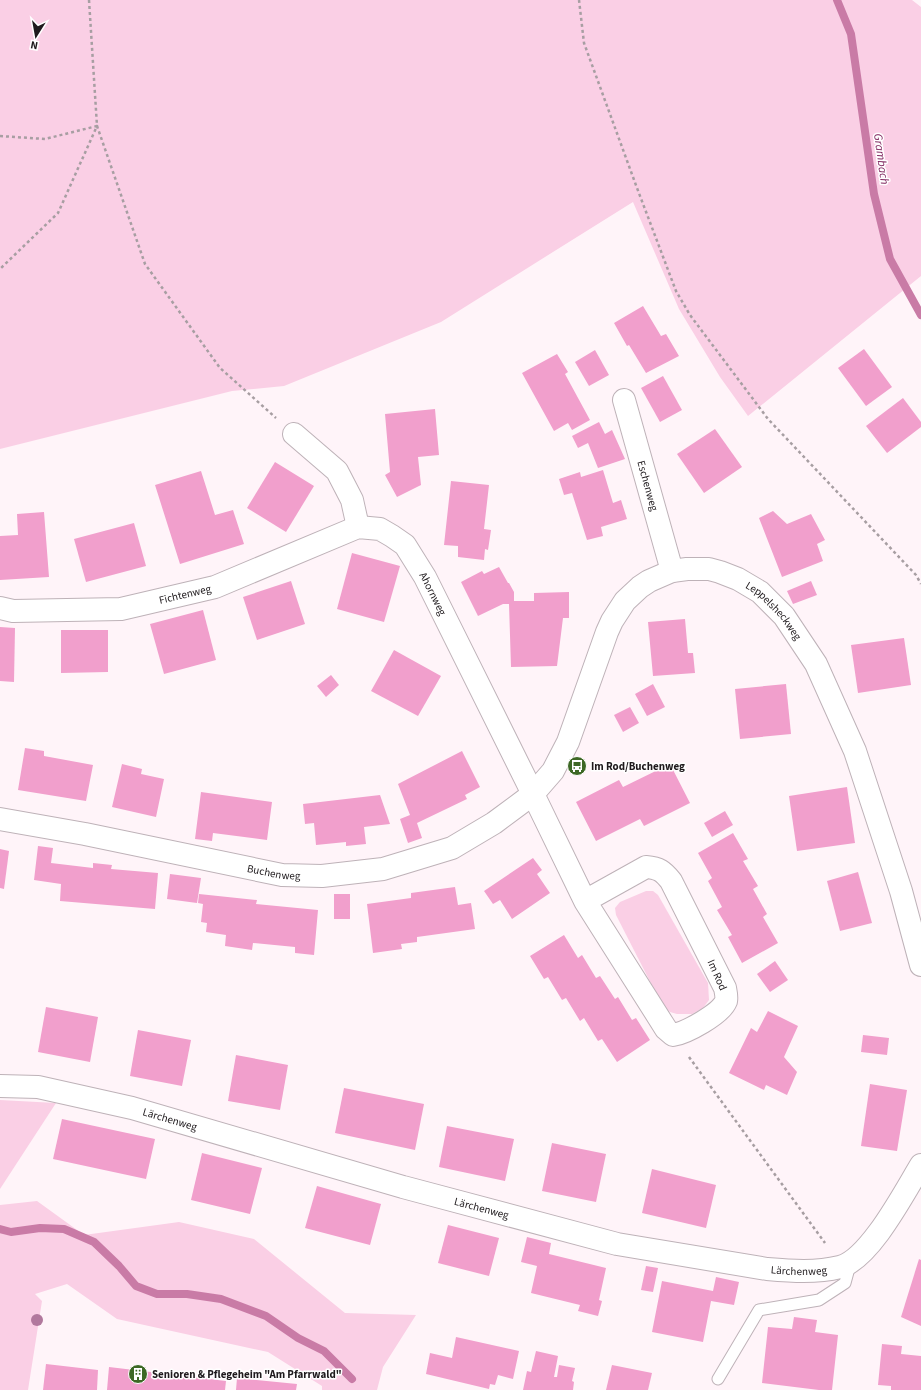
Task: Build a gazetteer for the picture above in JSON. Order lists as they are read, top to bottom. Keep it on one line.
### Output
{"streets":{"street":["Eschenweg","Fichtenweg","Ahornweg","Leppelsheckweg","Buchenweg","Im Rod","Lärchenweg"]},"crossings":[["Eschenweg","Leppelsheckweg"],["Fichtenweg","Ahornweg"],["Ahornweg","Leppelsheckweg"],["Ahornweg","Buchenweg"],["Leppelsheckweg","Buchenweg"]],"water":["Grambach"],"places":{"bus stop":["Im Rod/Buchenweg"],"building":["Senioren & Pflegeheim \"Am Pfarrwald\""]},"north":"bottom"}
